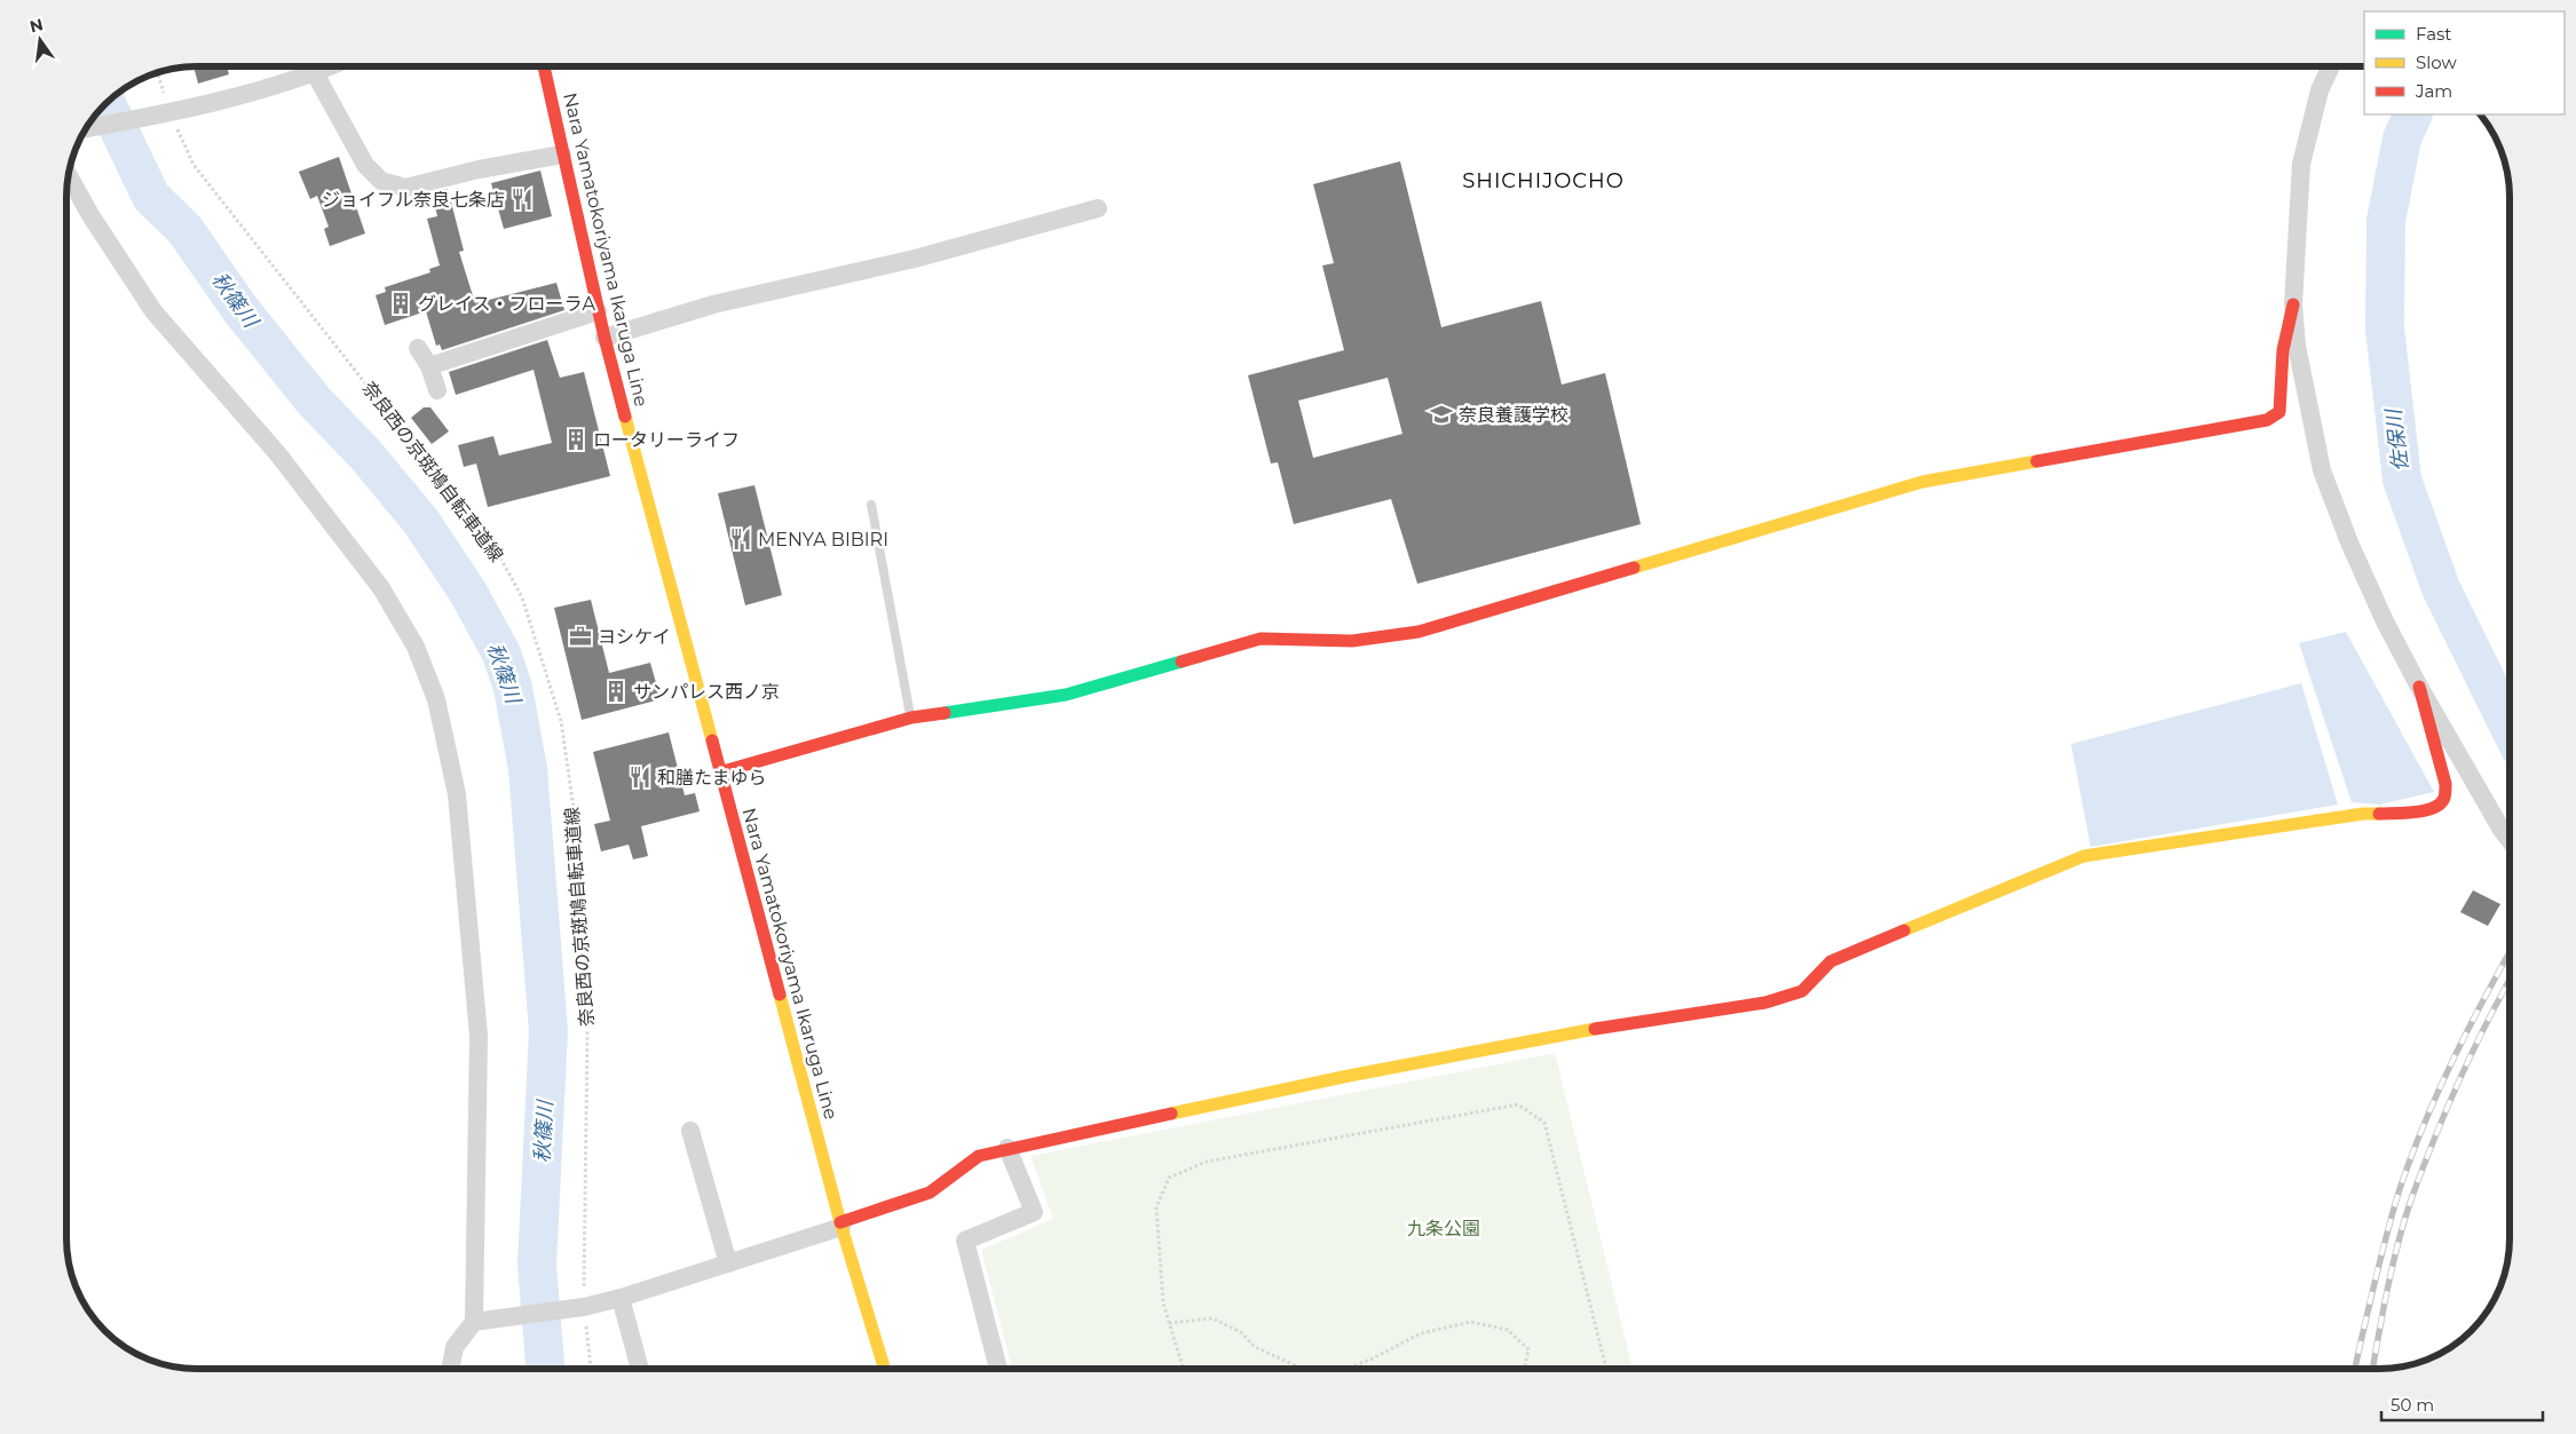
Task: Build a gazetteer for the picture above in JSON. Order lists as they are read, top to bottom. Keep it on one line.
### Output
{"streets":{"street":["Nara Yamatokoriyama Ikaruga Line"],"path":["奈良西の京斑鳩自転車道線"]},"districts":["SHICHIJOCHO"],"water":["秋篠川","佐保川"],"parks":["九条公園"],"places":{"restaurant":["ジョイフル奈良七条店","MENYA BIBIRI","和膳たまゆら"],"building":["グレイス・フローラA","ロータリーライフ","サンパレス西ノ京"],"school or university":["奈良養護学校"],"office":["ヨシケイ"]},"legend":["Fast","Slow","Jam"],"scale_bar":"50 m","north":"top"}
